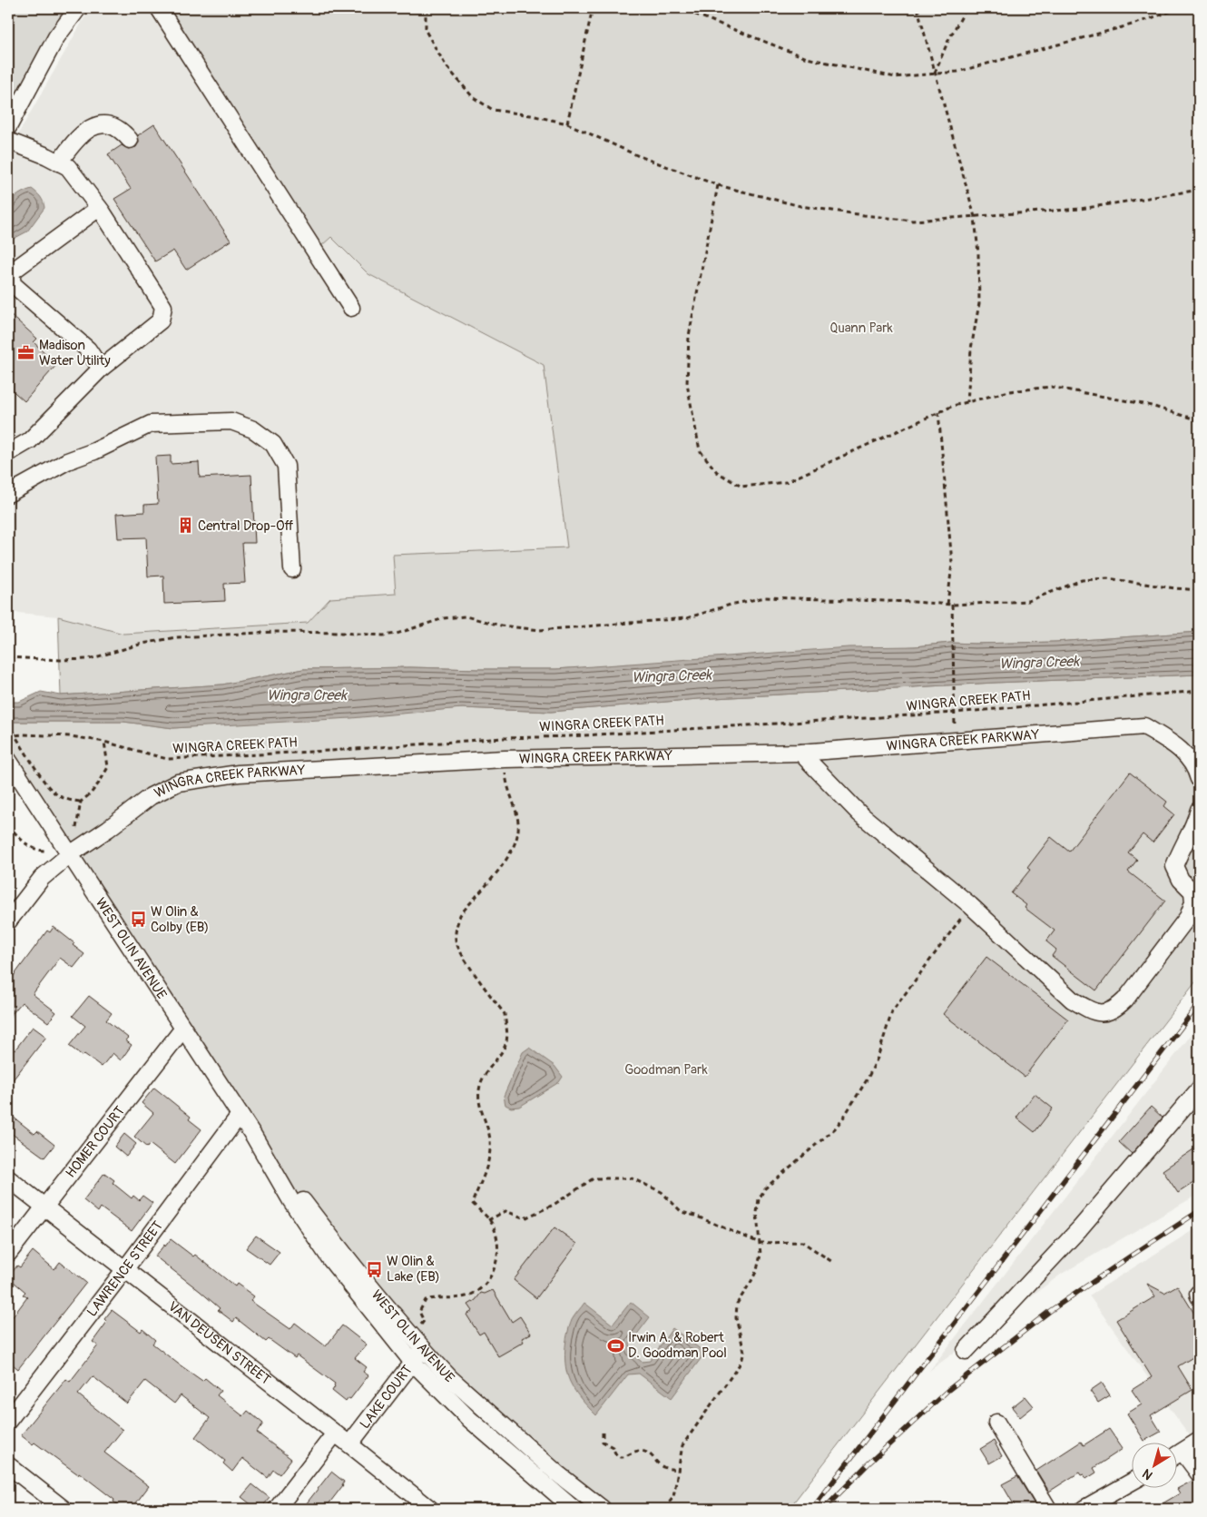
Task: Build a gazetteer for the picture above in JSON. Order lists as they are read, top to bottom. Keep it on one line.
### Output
{"streets":{"street":["WINGRA CREEK PARKWAY","WEST OLIN AVENUE","HOMER COURT","LAWRENCE STREET","VAN DEUSEN STREET","LAKE COURT"],"path":["WINGRA CREEK PATH"]},"crossings":[["WINGRA CREEK PARKWAY","WEST OLIN AVENUE"],["WEST OLIN AVENUE","HOMER COURT"],["WEST OLIN AVENUE","LAWRENCE STREET"],["WEST OLIN AVENUE","LAKE COURT"],["HOMER COURT","VAN DEUSEN STREET"],["LAWRENCE STREET","VAN DEUSEN STREET"],["VAN DEUSEN STREET","LAKE COURT"]],"water":["Wingra Creek"],"parks":["Quann Park","Goodman Park"],"places":{"office":["Madison Water Utility"],"building":["Central Drop-Off"],"bus stop":["W Olin & Colby (EB)","W Olin & Lake (EB)"],"sports":["Irwin A. & Robert D. Goodman Pool"]},"north":"bottom left"}
